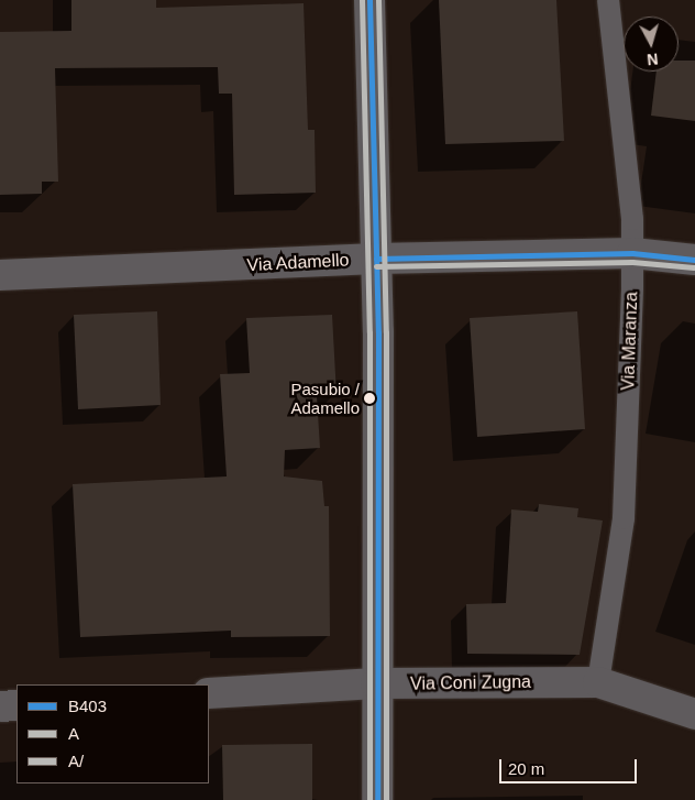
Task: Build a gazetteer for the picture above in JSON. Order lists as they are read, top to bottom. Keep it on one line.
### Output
{"streets":{"street":["Via Adamello","Via Coni Zugna"],"lane":["Via Maranza"]},"crossings":[["Via Adamello","Via Maranza"],["Via Maranza","Via Coni Zugna"]],"places":["Pasubio / Adamello"],"lines":["transit line B403","transit line A","transit line A/"],"legend":["B403","A","A/"],"scale_bar":"20 m","north":"bottom"}
